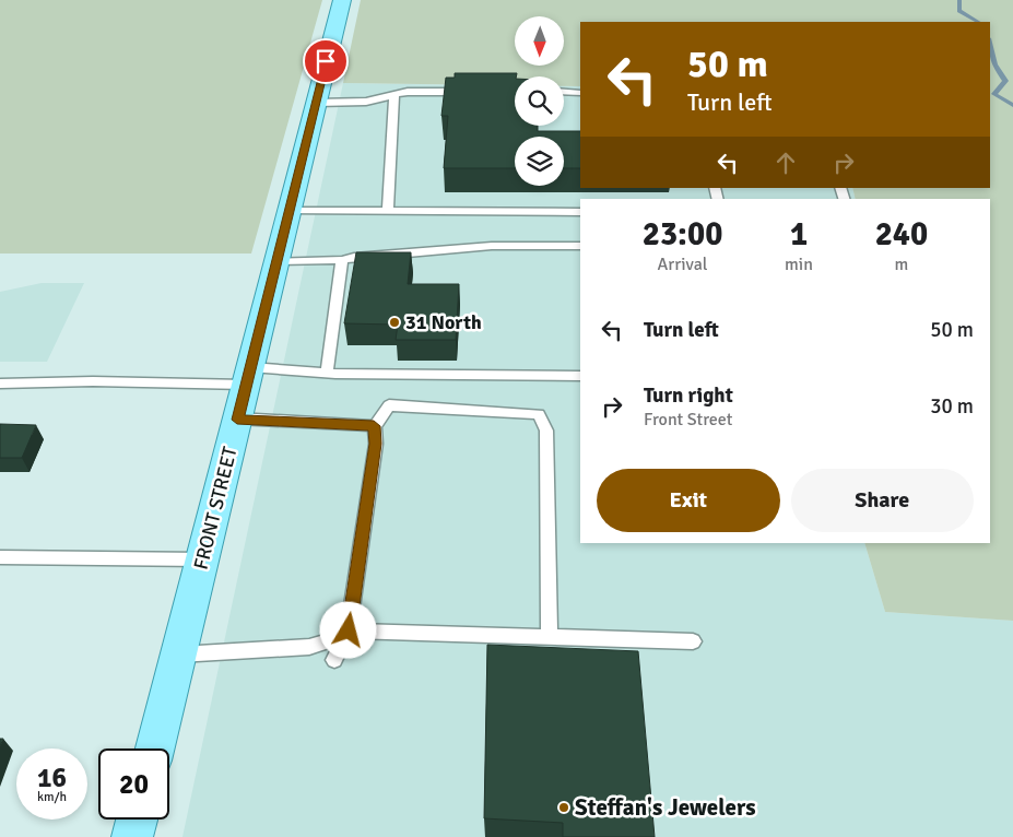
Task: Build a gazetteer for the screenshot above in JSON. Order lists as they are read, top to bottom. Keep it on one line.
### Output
{"streets":{"main road":["FRONT STREET"]},"places":["31 North","Steffan's Jewelers"],"north":"bottom","page":{"turn":["50 m","Turn left"],"eta":["23:00","Arrival","1","min","240","m"],"list":[{"name":"Turn left","value":"50 m"},{"name":"Turn right","note":"Front Street","value":"30 m"}],"buttons":["Exit","Share"],"speed":"16 km/h","limit":"20"}}
